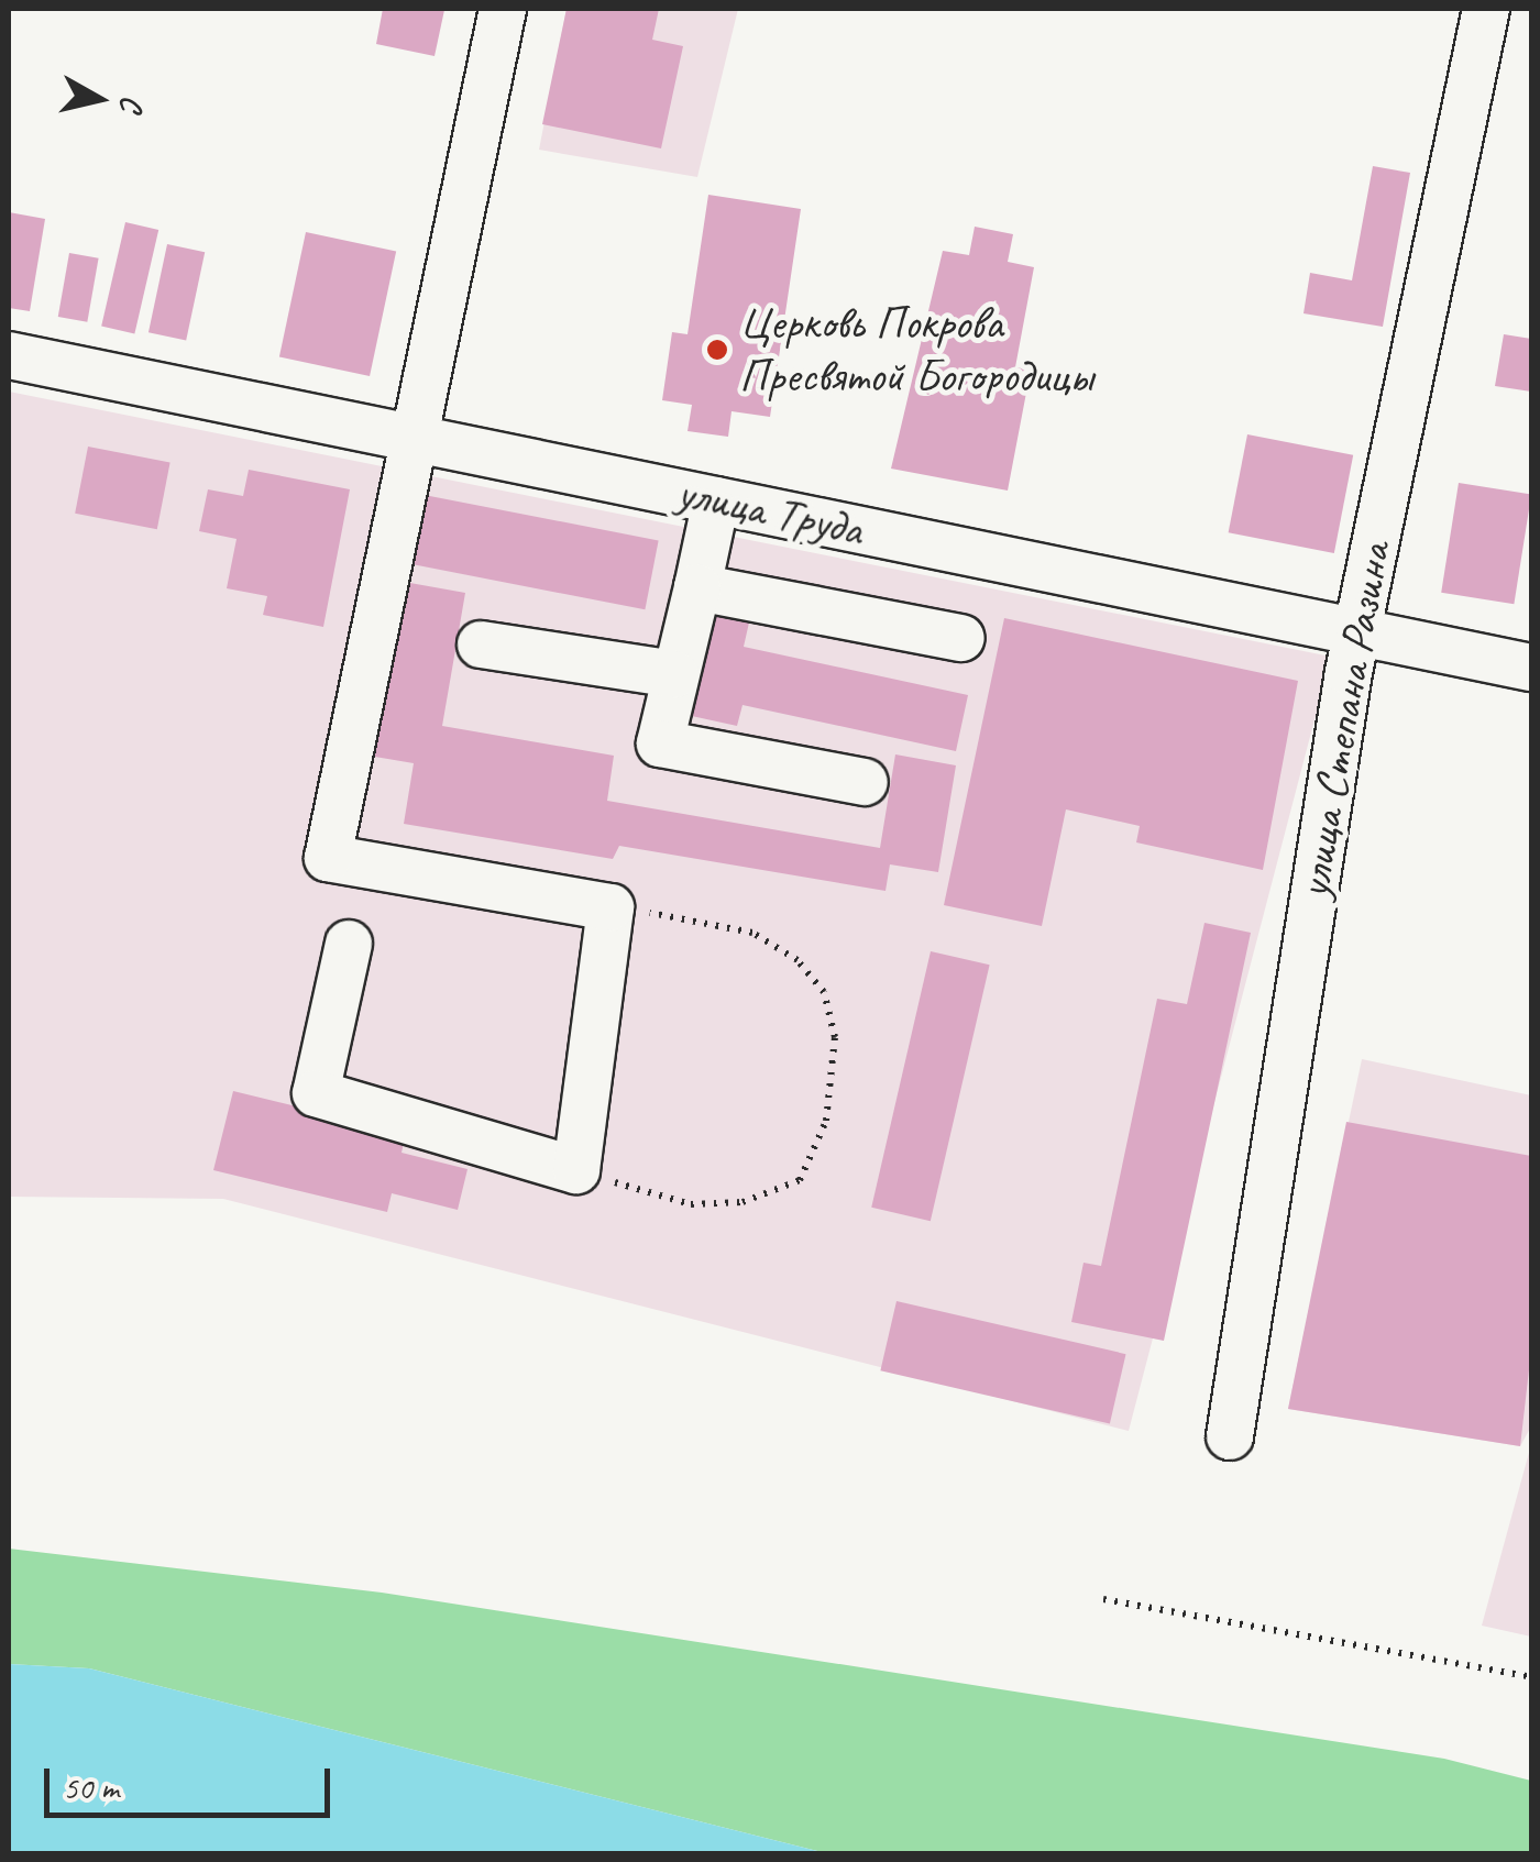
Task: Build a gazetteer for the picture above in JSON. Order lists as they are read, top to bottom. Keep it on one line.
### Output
{"streets":{"street":["улица Труда","улица Степана Разина"]},"crossings":[["улица Труда","улица Степана Разина"]],"places":["Церковь Покрова Пресвятой Богородицы"],"scale_bar":"50 m","north":"right"}
